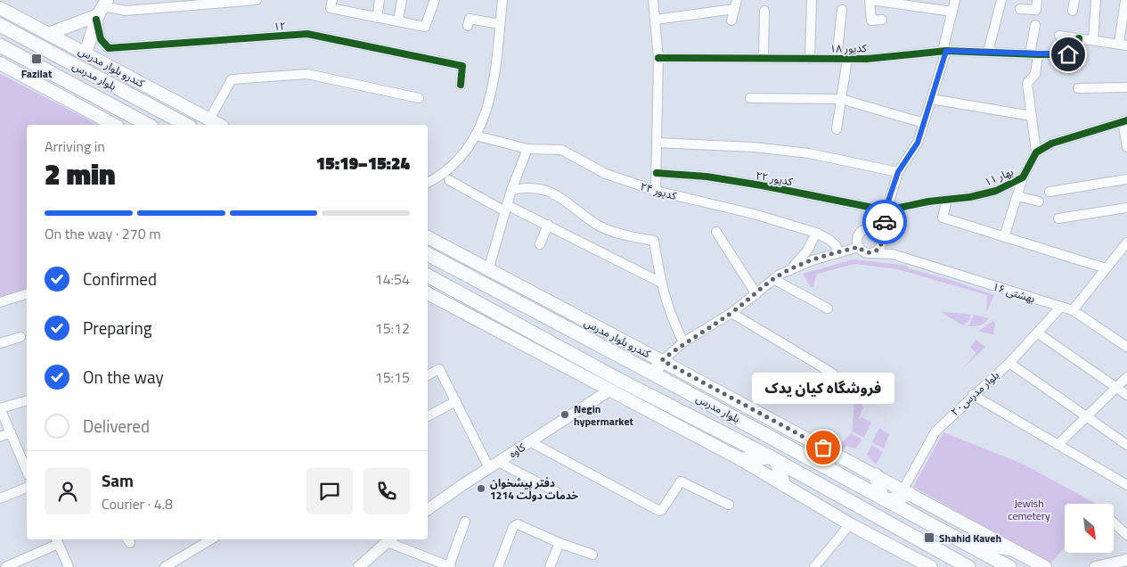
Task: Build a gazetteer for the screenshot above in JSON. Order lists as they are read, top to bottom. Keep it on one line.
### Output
{"streets":{"main road":["کندرو بلوار مدرس","بلوار مدرس"],"street":["۱۲","کدیور ۱۸","بهار ۱۱","کدیور ۲۲","کدیور ۲۴","۱۶ بهشتی","بلوار مدرس۲۰","کاوه"]},"crossings":[["کندرو بلوار مدرس","بلوار مدرس۲۰"],["بهار ۱۱","کدیور ۲۲"],["۱۶ بهشتی","بلوار مدرس۲۰"]],"parks":["Jewish cemetery"],"places":{"transit":["Fazilat","Shahid Kaveh"],"other":["Negin hypermarket","فروشگاه کیان یدک","دفتر پیشخوان خدمات دولت 1214"]},"north":"bottom right","page":{"heading":["2 min","Arriving in","15:19–15:24"],"panel":["Sam","Courier · 4.8"],"bar":"On the way · 270 m","list":[["Confirmed","14:54"],["Preparing","15:12"],["On the way","15:15"],"Delivered"],"bubble":"فروشگاه کیان یدک"}}
